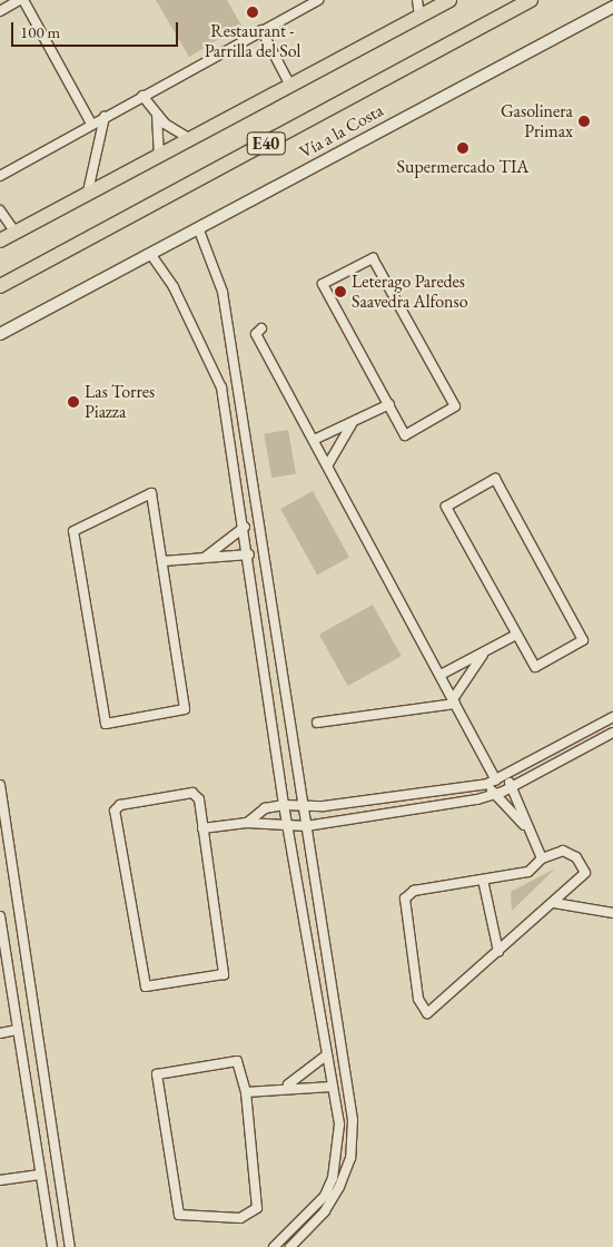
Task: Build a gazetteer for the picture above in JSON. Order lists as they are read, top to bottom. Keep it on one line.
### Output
{"streets":{"highway":["Vía a la Costa","E40"]},"places":["Restaurant - Parrilla del Sol","Gasolinera Primax","Supermercado TIA","Leterago Paredes Saavedra Alfonso","Las Torres Piazza"],"scale_bar":"100 m"}
